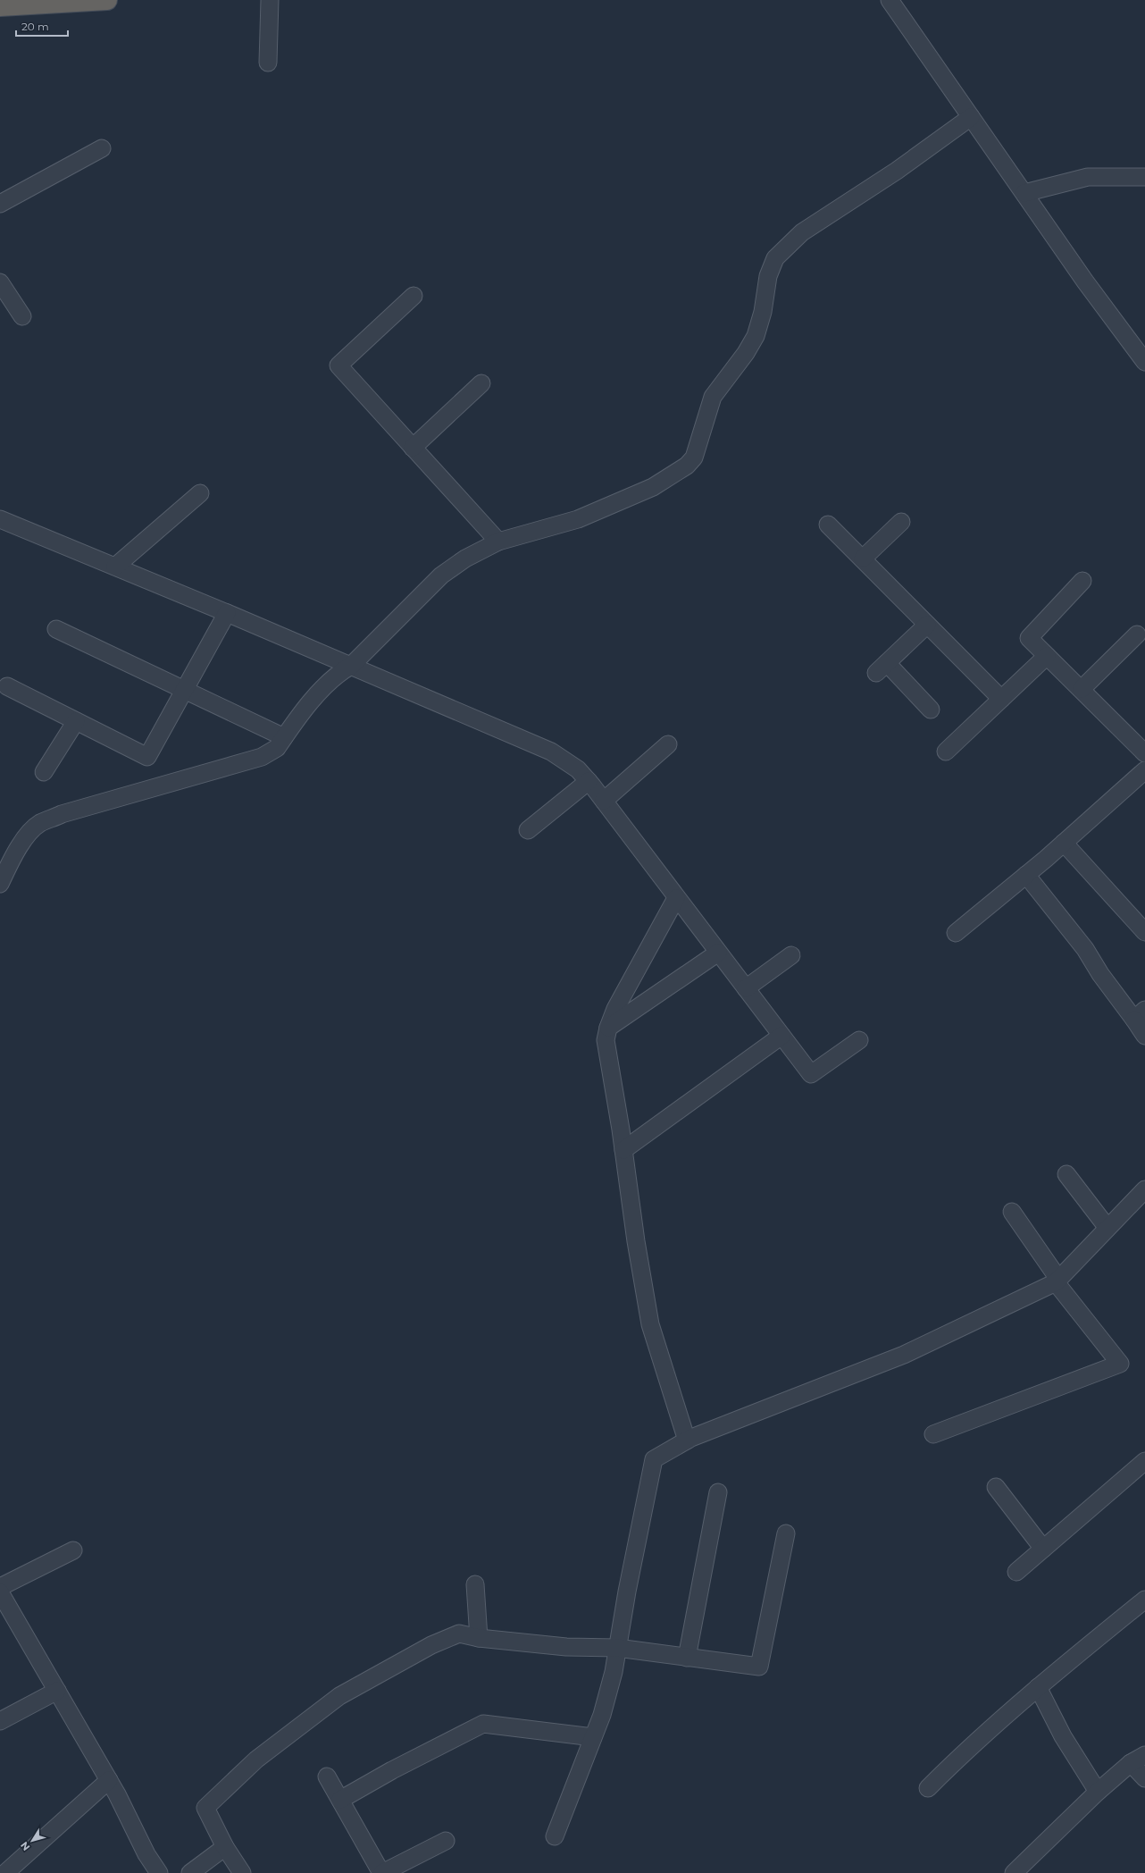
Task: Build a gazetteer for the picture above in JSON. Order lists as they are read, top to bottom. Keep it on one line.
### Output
{"scale_bar":"20 m","north":"bottom left"}
